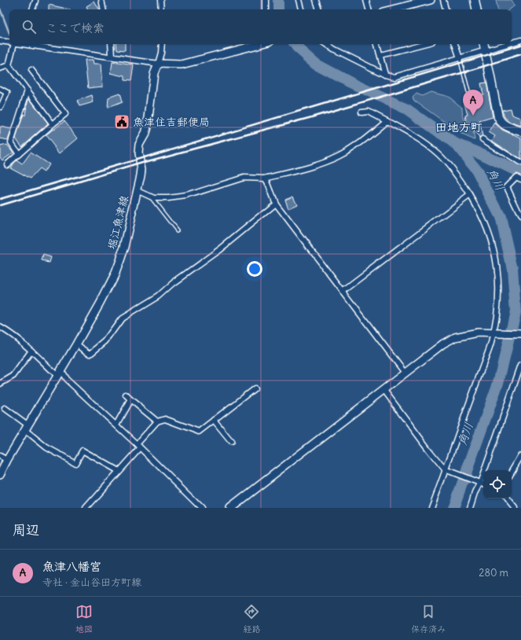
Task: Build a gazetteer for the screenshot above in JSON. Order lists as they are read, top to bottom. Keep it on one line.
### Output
{"streets":{"main road":["堀江魚津線"]},"districts":["田地方町"],"water":["角川"],"places":{"public building":["魚津住吉郵便局"]},"page":{"search":"ここで検索","pins":"A","heading":"周辺","list":[{"mark":"A","name":"魚津八幡宮","note":"寺社 · 金山谷田方町線","value":"280 m"}],"nav":["地図","経路","保存済み"]}}
